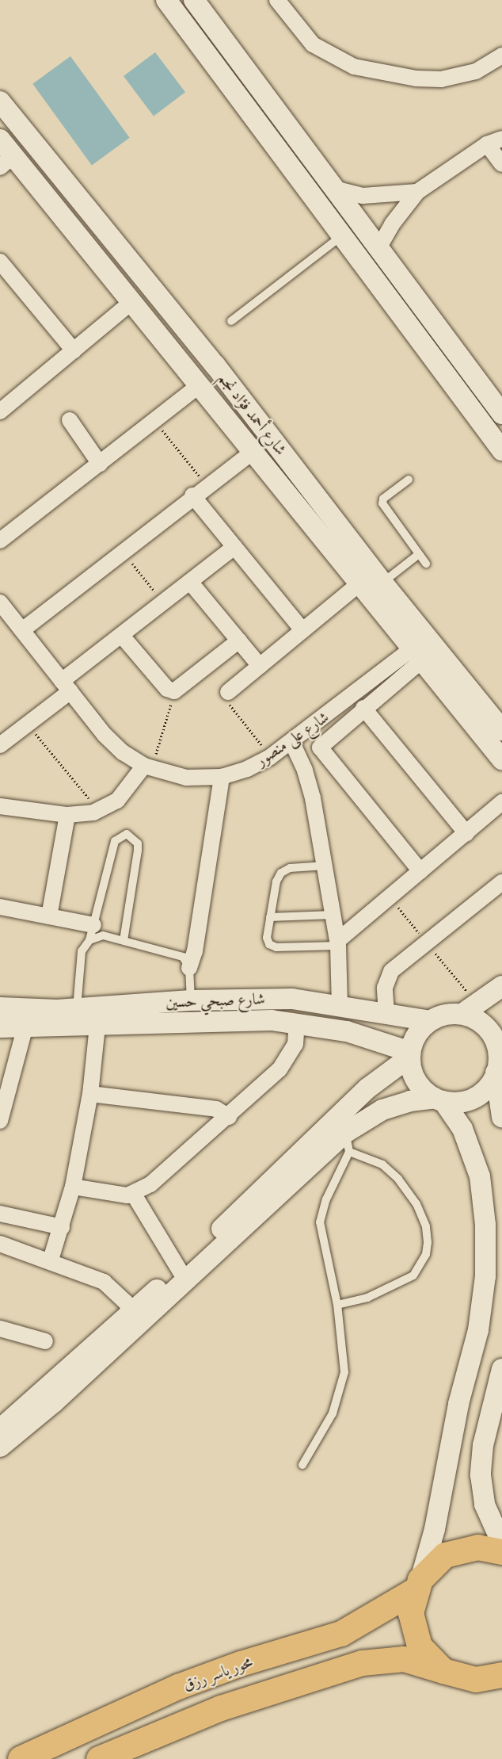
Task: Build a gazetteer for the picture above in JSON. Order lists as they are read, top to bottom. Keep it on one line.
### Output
{"streets":{"main road":["محور ياسر رزق"],"street":["شارع أحمد فؤاد نجم","شارع على منصور","شارع صبحي حسين"]},"crossings":[["شارع أحمد فؤاد نجم","شارع على منصور"]]}
